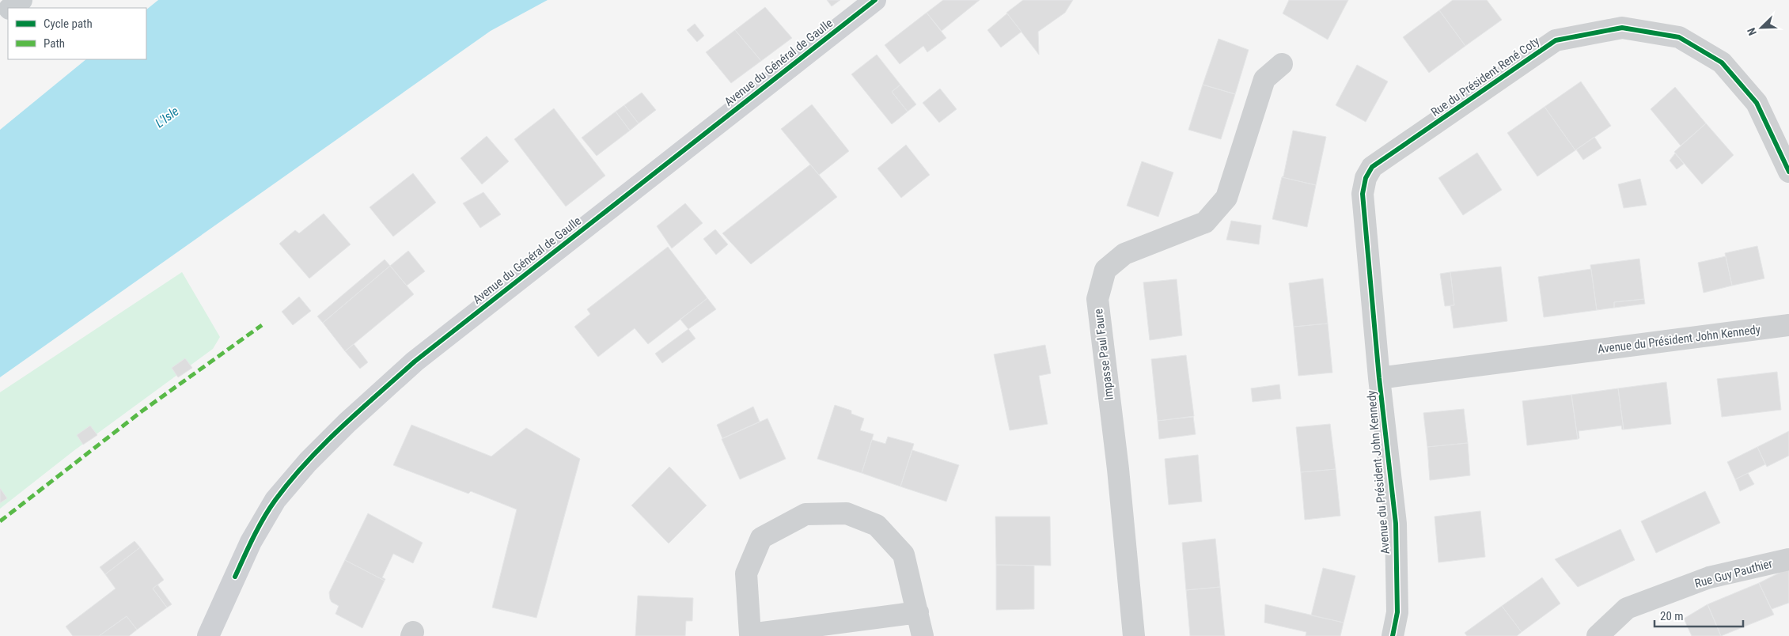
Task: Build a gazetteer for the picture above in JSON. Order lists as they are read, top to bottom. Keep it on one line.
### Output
{"streets":{"main road":["Avenue du Général de Gaulle"],"street":["Rue du Président René Coty","Avenue du Président John Kennedy","Impasse Paul Faure","Rue Guy Pauthier"]},"crossings":[["Rue du Président René Coty","Avenue du Président John Kennedy"]],"water":["L'Isle"],"legend":["Cycle path","Path"],"scale_bar":"20 m","north":"bottom left"}
